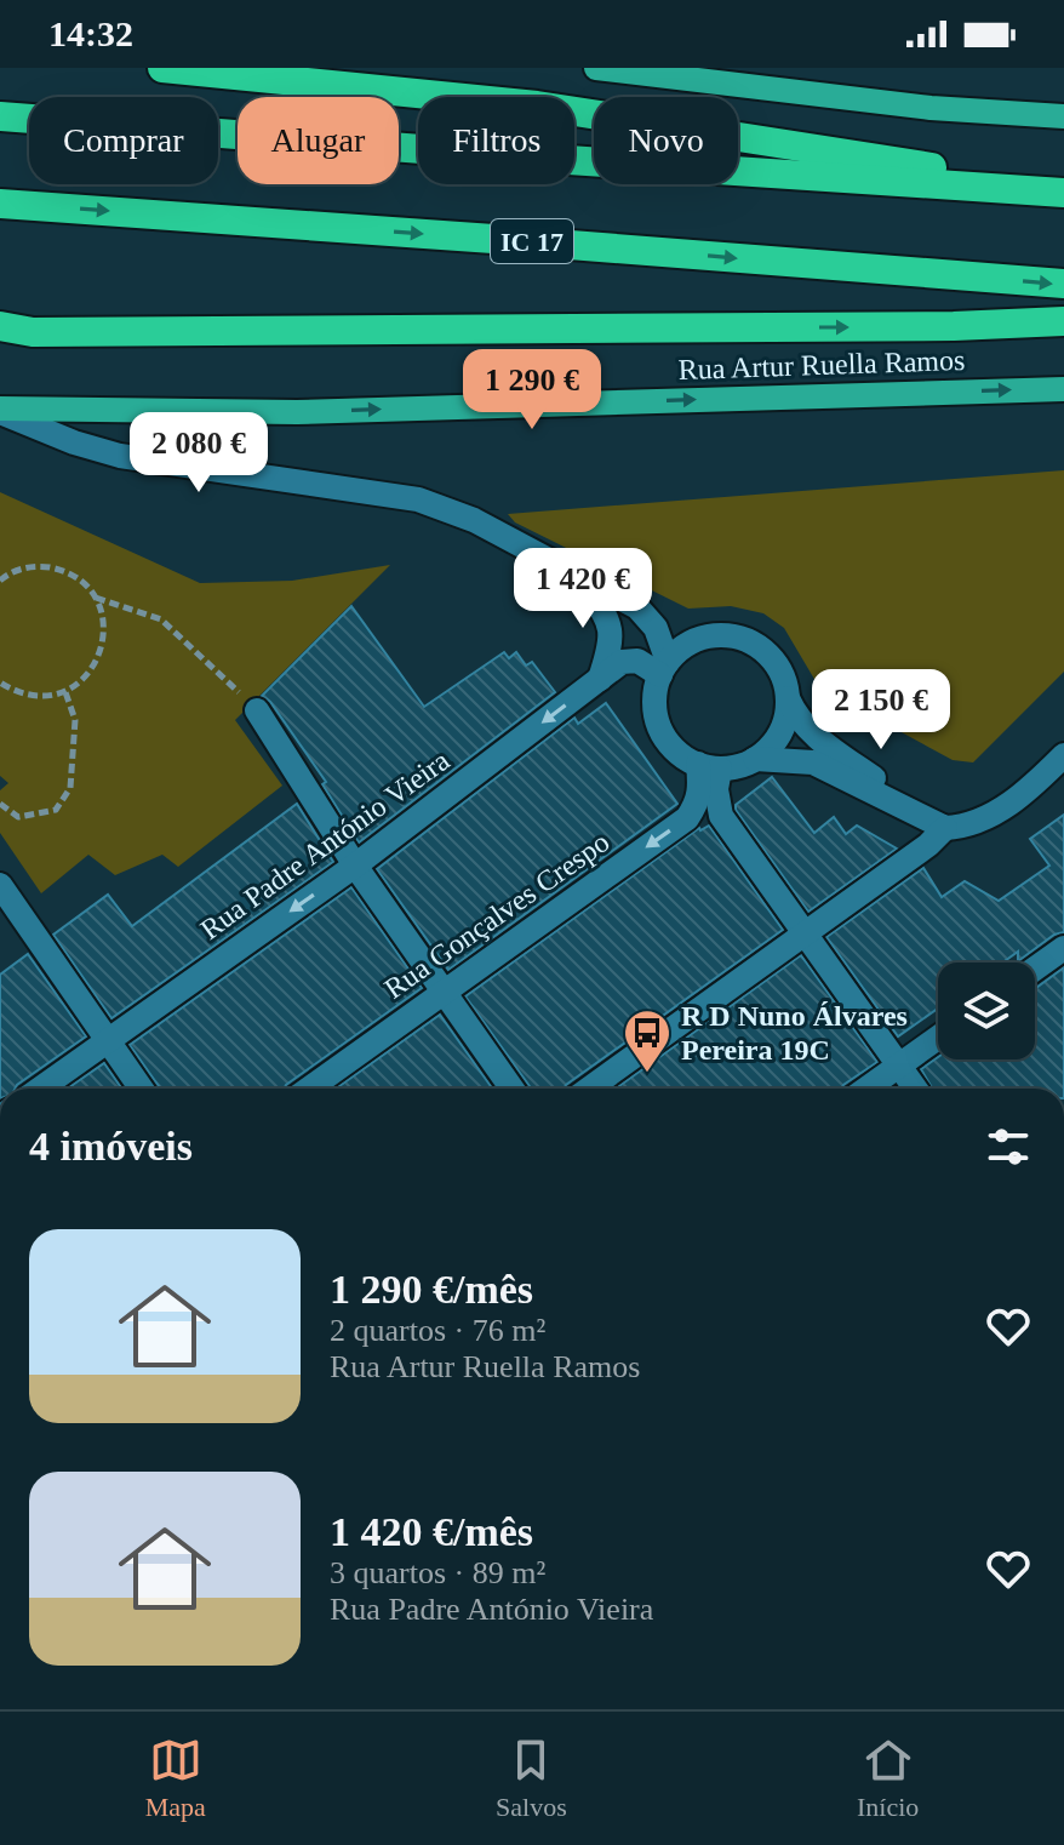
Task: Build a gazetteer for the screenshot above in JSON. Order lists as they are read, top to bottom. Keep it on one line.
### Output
{"streets":{"highway":["IC 17"],"main road":["Rua Artur Ruella Ramos"],"street":["Rua Padre António Vieira","Rua Gonçalves Crespo"]},"crossings":[["Rua Padre António Vieira","Rua Gonçalves Crespo"]],"one_way":["Rua Artur Ruella Ramos","Rua Padre António Vieira"],"places":{"bus stop":["R D Nuno Álvares Pereira 19C"]},"page":{"status":"14:32","chip":["Comprar","Alugar","Filtros","Novo"],"price":["1 290 €","2 080 €","1 420 €","2 150 €"],"heading":"4 imóveis","list":[{"name":"1 290 €/mês","note":"2 quartos · 76 m² · Rua Artur Ruella Ramos"},{"name":"1 420 €/mês","note":"3 quartos · 89 m² · Rua Padre António Vieira"}],"tabs":["Mapa","Salvos","Início"]}}
